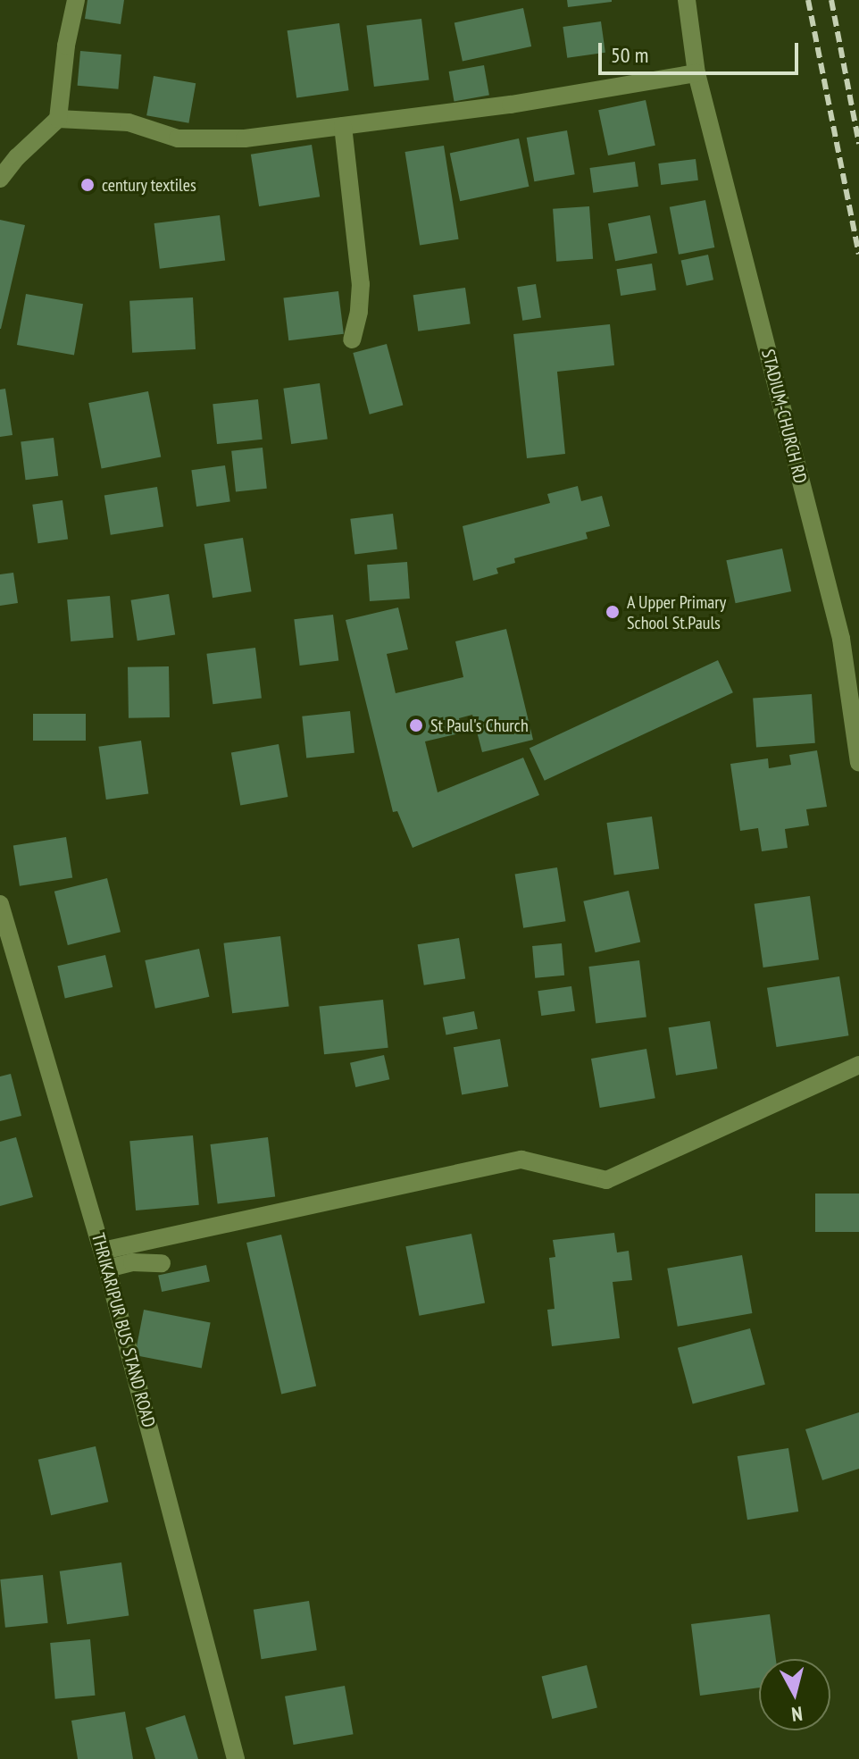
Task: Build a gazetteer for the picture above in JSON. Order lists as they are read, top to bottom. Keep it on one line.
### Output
{"streets":{"street":["STADIUM-CHURCH RD","THRIKARIPUR BUS STAND ROAD"]},"places":["century textiles","A Upper Primary School St.Pauls","St Paul's Church"],"scale_bar":"50 m","north":"bottom"}
